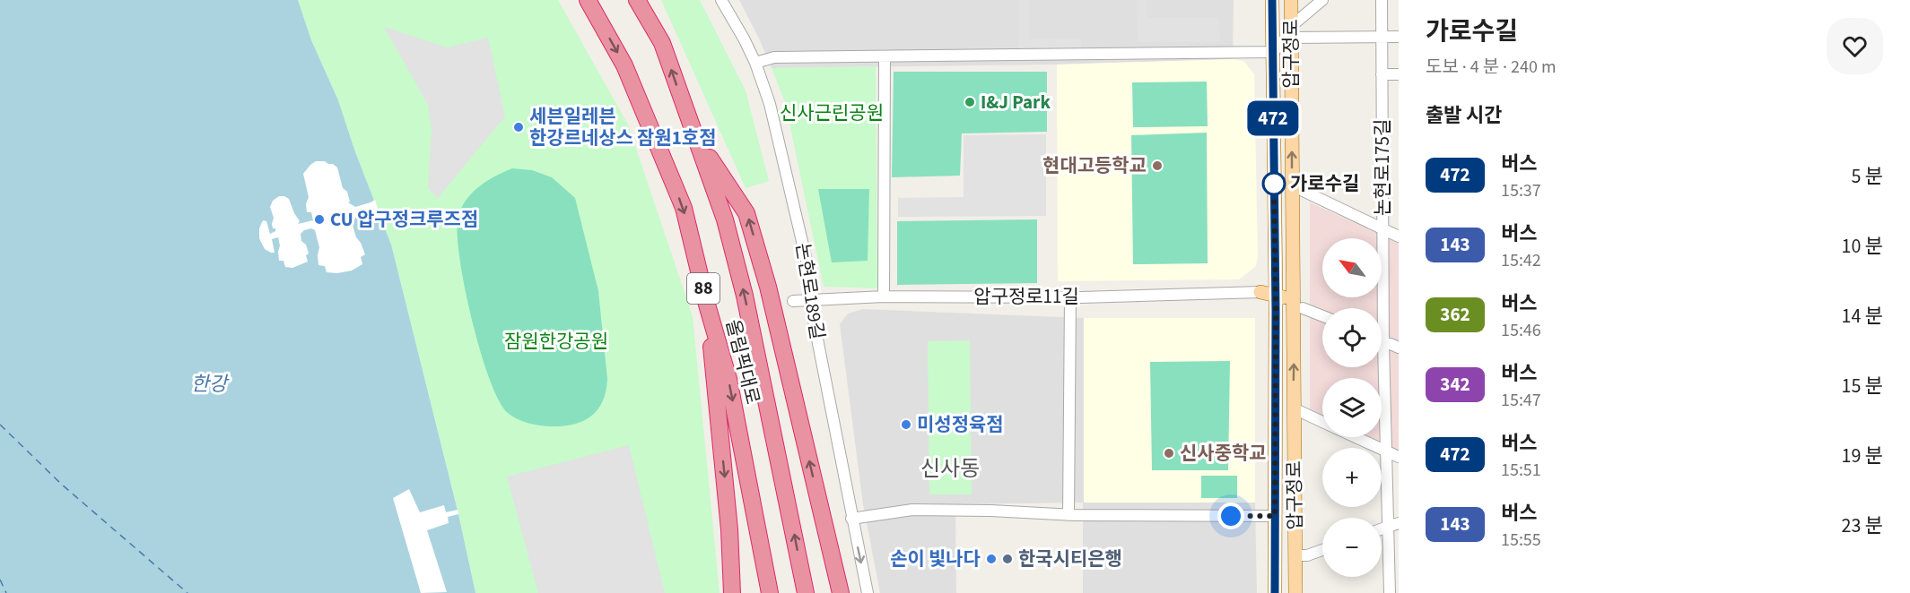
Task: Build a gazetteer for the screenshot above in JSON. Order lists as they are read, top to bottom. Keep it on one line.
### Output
{"streets":{"highway":["88","올림픽대로"],"main road":["압구정로"],"street":["논현로175길","논현로189길","압구정로11길"]},"crossings":[["압구정로","논현로189길"],["논현로189길","압구정로11길"]],"districts":["신사동"],"water":["한강"],"parks":["신사근린공원","잠원한강공원"],"places":["I&J Park","세븐일레븐 한강르네상스 잠원1호점","현대고등학교","가로수길","CU 압구정크루즈점","미성정육점","신사중학교","손이 빛나다","한국시티은행"],"lines":["bus line 472"],"north":"top left","page":{"on_map":"472","heading":[["가로수길","도보 · 4 분 · 240 m"],"출발 시간"],"list":[{"mark":"472","name":"버스","note":"15:37","value":"5 분"},{"mark":"143","name":"버스","note":"15:42","value":"10 분"},{"mark":"362","name":"버스","note":"15:46","value":"14 분"},{"mark":"342","name":"버스","note":"15:47","value":"15 분"},{"mark":"472","name":"버스","note":"15:51","value":"19 분"},{"mark":"143","name":"버스","note":"15:55","value":"23 분"}],"map_buttons":["+","−"]}}
